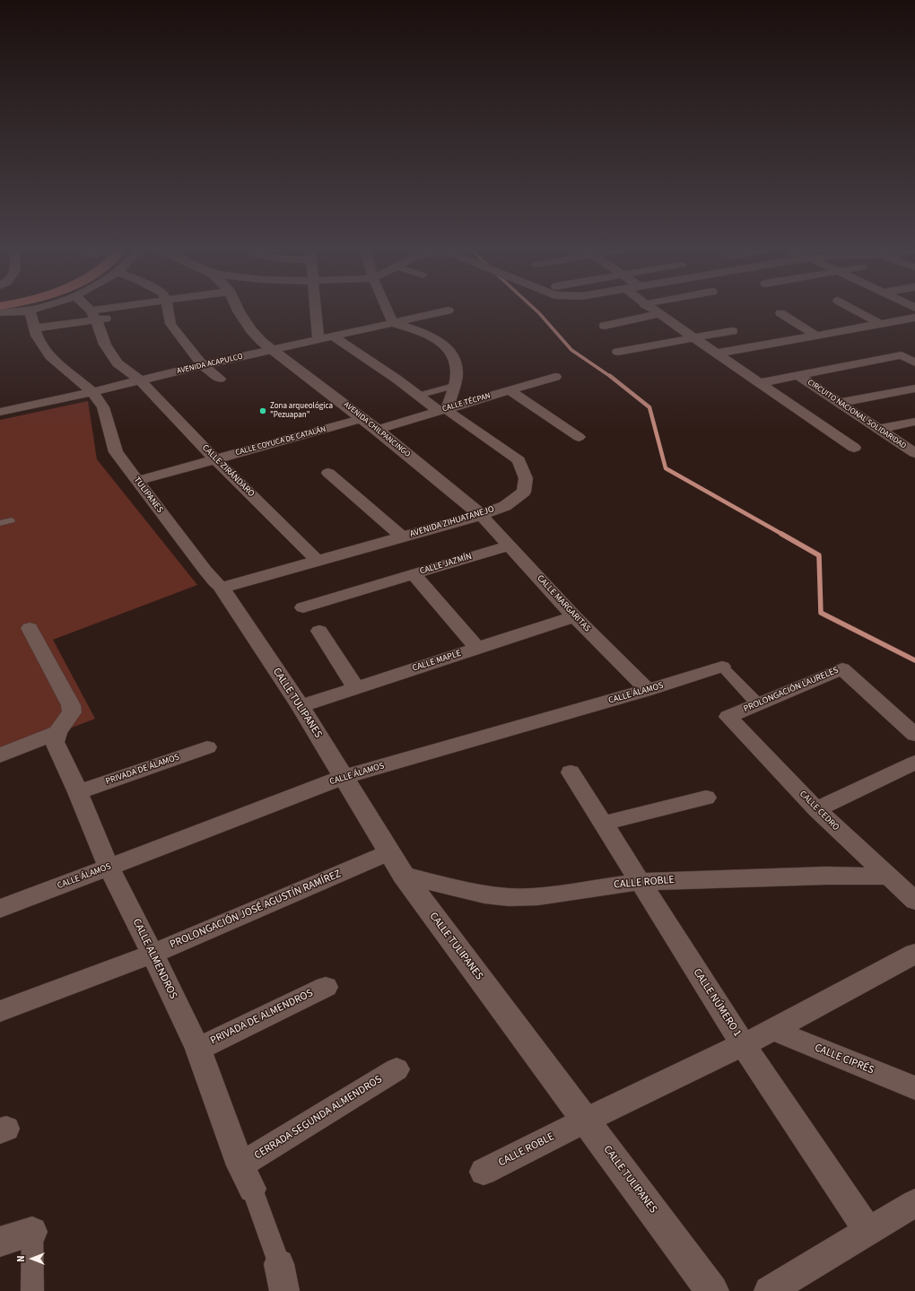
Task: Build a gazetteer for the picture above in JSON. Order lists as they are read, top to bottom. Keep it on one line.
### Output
{"streets":{"street":["AVENIDA ACAPULCO","CALLE TÉCPAN","CIRCUITO NACIONAL SOLIDARIDAD","AVENIDA CHILPANCINGO","CALLE COYUCA DE CATALÁN","CALLE ZIRÁNDARO","TULIPANES","AVENIDA ZIHUATANEJO","CALLE JAZMÍN","CALLE MARGARITAS","CALLE MAPLE","PROLONGACIÓN LAURELES","CALLE ÁLAMOS","CALLE TULIPANES","PRIVADA DE ÁLAMOS","CALLE CEDRO","CALLE ROBLE","PROLONGACIÓN JOSÉ AGUSTÍN RAMÍREZ","CALLE ALMENDROS","CALLE NÚMERO 1","PRIVADA DE ALMENDROS","CALLE CIPRÉS","CERRADA SEGUNDA ALMENDROS"]},"crossings":[["AVENIDA ACAPULCO","AVENIDA CHILPANCINGO"],["AVENIDA ACAPULCO","CALLE ZIRÁNDARO"],["AVENIDA ACAPULCO","TULIPANES"],["AVENIDA ACAPULCO","AVENIDA ZIHUATANEJO"],["CALLE TÉCPAN","AVENIDA CHILPANCINGO"],["CALLE TÉCPAN","AVENIDA ZIHUATANEJO"],["AVENIDA CHILPANCINGO","CALLE COYUCA DE CATALÁN"],["AVENIDA CHILPANCINGO","AVENIDA ZIHUATANEJO"],["AVENIDA CHILPANCINGO","CALLE MARGARITAS"],["CALLE COYUCA DE CATALÁN","CALLE ZIRÁNDARO"],["CALLE COYUCA DE CATALÁN","TULIPANES"],["CALLE ZIRÁNDARO","AVENIDA ZIHUATANEJO"],["TULIPANES","AVENIDA ZIHUATANEJO"],["TULIPANES","CALLE TULIPANES"],["AVENIDA ZIHUATANEJO","CALLE MARGARITAS"],["AVENIDA ZIHUATANEJO","CALLE TULIPANES"],["CALLE JAZMÍN","CALLE MARGARITAS"],["CALLE JAZMÍN","CALLE MAPLE"],["CALLE MARGARITAS","CALLE MAPLE"],["CALLE MARGARITAS","CALLE ÁLAMOS"],["CALLE MAPLE","CALLE TULIPANES"],["PROLONGACIÓN LAURELES","CALLE CEDRO"],["CALLE ÁLAMOS","CALLE TULIPANES"],["CALLE ÁLAMOS","CALLE ALMENDROS"],["CALLE TULIPANES","CALLE ROBLE"],["CALLE TULIPANES","PROLONGACIÓN JOSÉ AGUSTÍN RAMÍREZ"],["PRIVADA DE ÁLAMOS","CALLE ALMENDROS"],["CALLE CEDRO","CALLE ROBLE"],["CALLE ROBLE","CALLE NÚMERO 1"],["CALLE ROBLE","CALLE CIPRÉS"],["PROLONGACIÓN JOSÉ AGUSTÍN RAMÍREZ","CALLE ALMENDROS"],["CALLE ALMENDROS","PRIVADA DE ALMENDROS"],["CALLE ALMENDROS","CERRADA SEGUNDA ALMENDROS"]],"places":["Zona arqueológica \"Pezuapan\""],"north":"left"}
